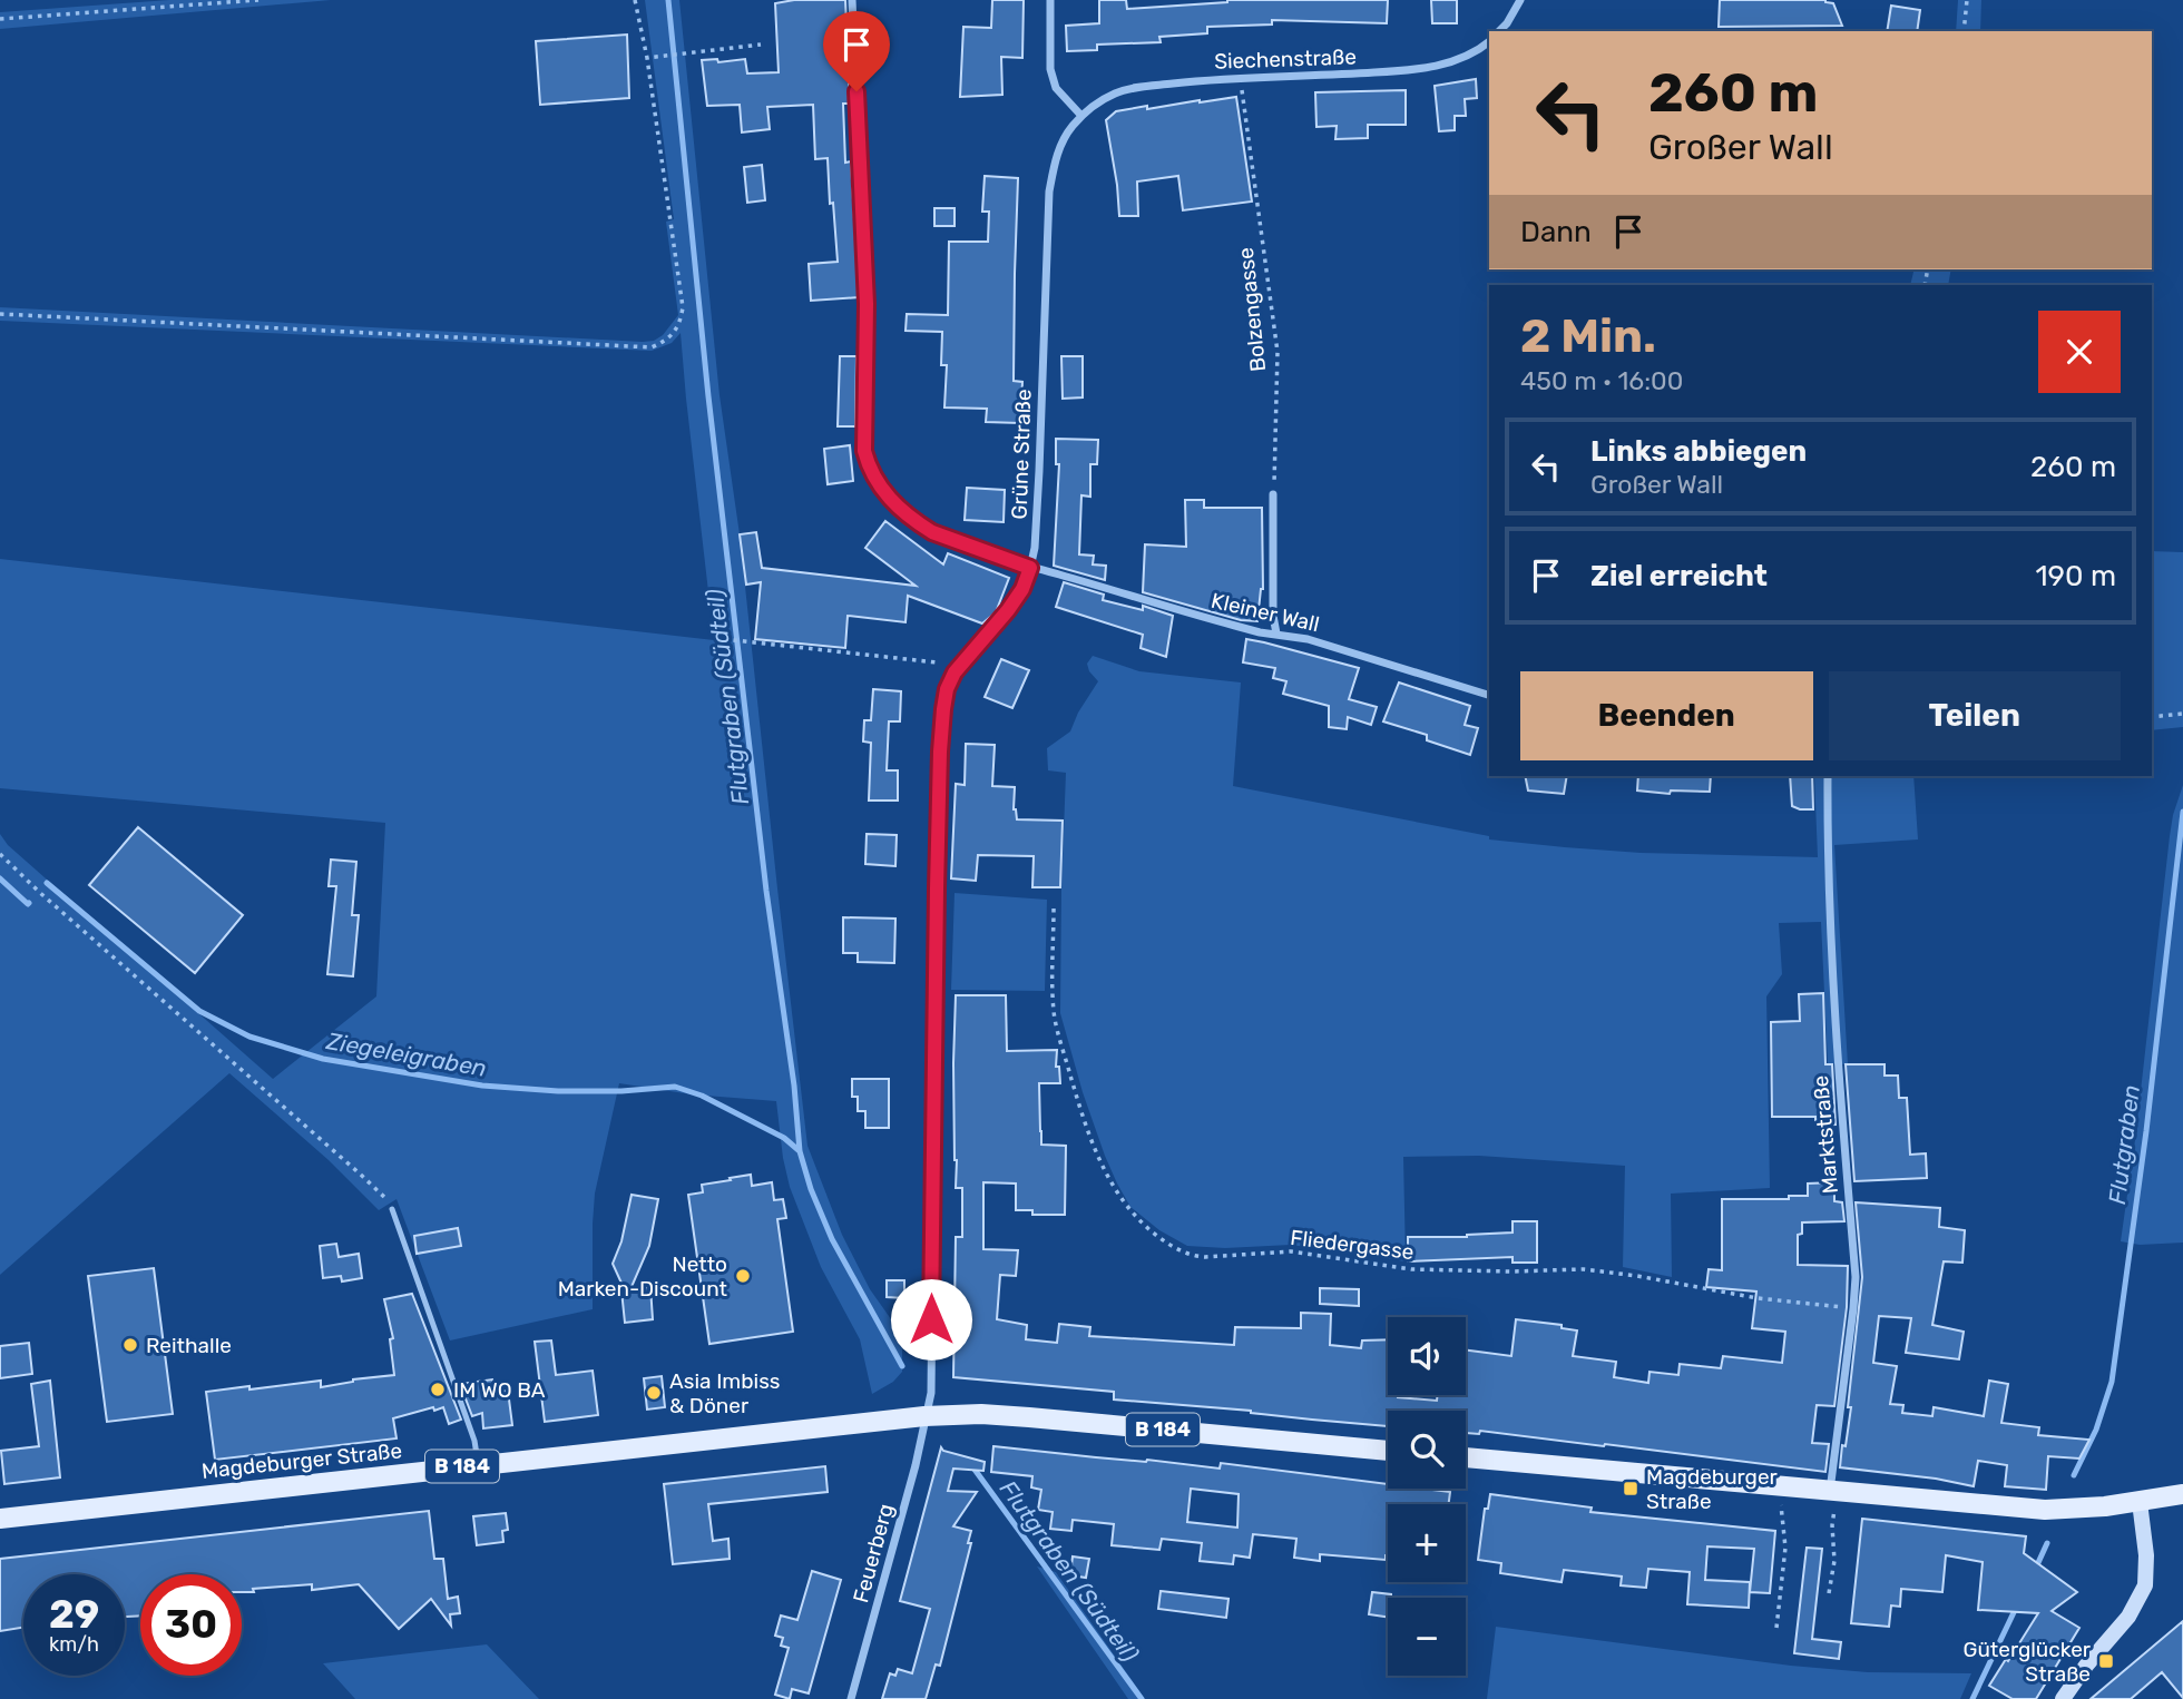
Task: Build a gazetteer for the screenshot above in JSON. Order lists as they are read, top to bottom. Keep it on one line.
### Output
{"streets":{"main road":["B 184","Magdeburger Straße"],"street":["Siechenstraße","Grüne Straße","Kleiner Wall","Marktstraße","Feuerberg"],"path":["Bolzengasse","Fliedergasse"]},"crossings":[["Siechenstraße","Bolzengasse"],["Siechenstraße","Grüne Straße"],["Grüne Straße","Kleiner Wall"],["Grüne Straße","Magdeburger Straße"],["Grüne Straße","Feuerberg"],["Marktstraße","Fliedergasse"],["Magdeburger Straße","Feuerberg"]],"water":["Flutgraben (Südteil)","Ziegeleigraben","Flutgraben"],"places":{"other":["Netto Marken-Discount","Reithalle","IM WO BA","Asia Imbiss & Döner"],"transit":["Magdeburger Straße","Güterglücker Straße"]},"page":{"turn":["260 m","Großer Wall"],"then":"Dann","heading":["2 Min.","450 m · 16:00"],"list":[{"name":"Links abbiegen","note":"Großer Wall","value":"260 m"},{"name":"Ziel erreicht","value":"190 m"}],"buttons":["Beenden","Teilen"],"map_buttons":["+","−"],"speed":"29 km/h","limit":"30"}}
